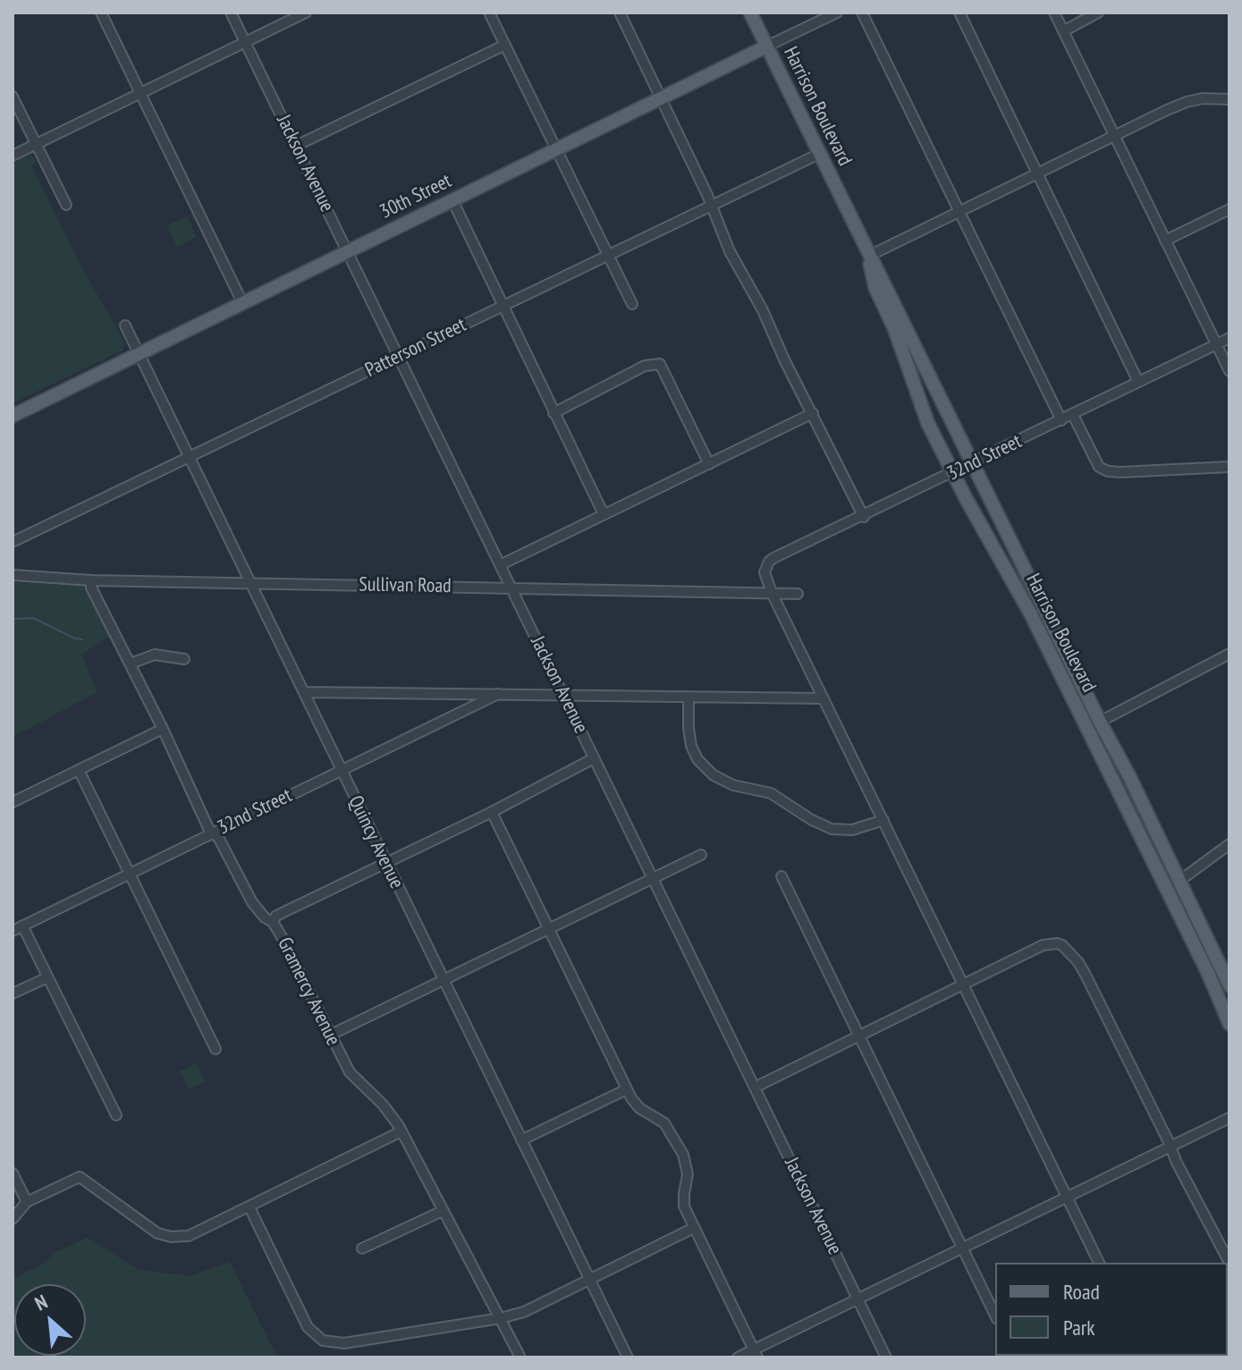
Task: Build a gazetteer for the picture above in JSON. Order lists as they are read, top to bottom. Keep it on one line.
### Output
{"streets":{"main road":["Harrison Boulevard","30th Street"],"street":["Jackson Avenue","Patterson Street","32nd Street","Sullivan Road","Quincy Avenue","Gramercy Avenue"]},"crossings":[["Harrison Boulevard","30th Street"],["Harrison Boulevard","Patterson Street"],["Harrison Boulevard","32nd Street"],["Jackson Avenue","30th Street"],["Jackson Avenue","Patterson Street"],["Jackson Avenue","Sullivan Road"],["30th Street","Quincy Avenue"],["Patterson Street","Quincy Avenue"],["32nd Street","Sullivan Road"],["32nd Street","Quincy Avenue"],["32nd Street","Gramercy Avenue"],["Sullivan Road","Quincy Avenue"],["Sullivan Road","Gramercy Avenue"]],"legend":["Road","Park"],"north":"top left"}
